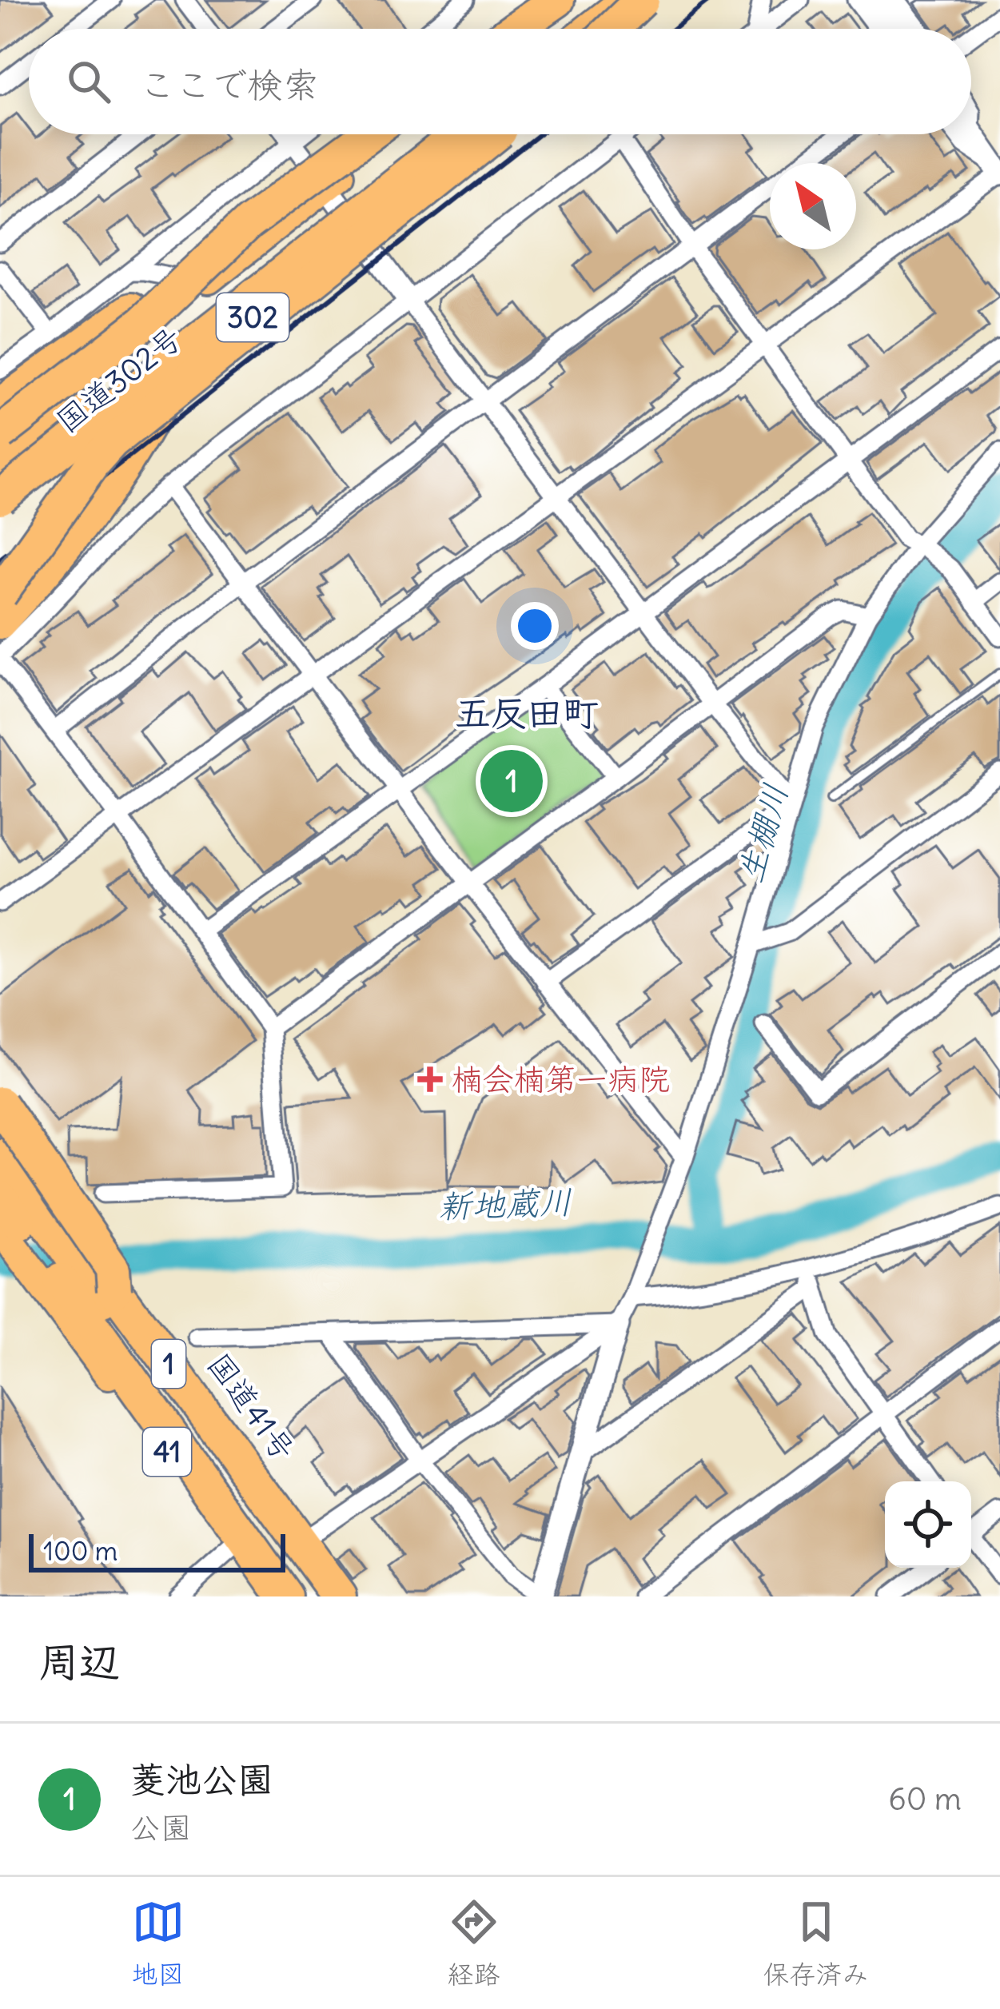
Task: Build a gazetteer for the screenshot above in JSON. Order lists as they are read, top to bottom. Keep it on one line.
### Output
{"streets":{"highway":["302","国道302号","1","国道41号","41"]},"crossings":[["1","国道41号"],["1","41"]],"districts":["五反田町"],"water":["生棚川","新地蔵川"],"places":{"health":["楠会楠第一病院"]},"scale_bar":"100 m","north":"top left","page":{"search":"ここで検索","pins":"1","scale":"100 m","heading":"周辺","list":[{"mark":"1","name":"菱池公園","note":"公園","value":"60 m"}],"nav":["地図","経路","保存済み"]}}
